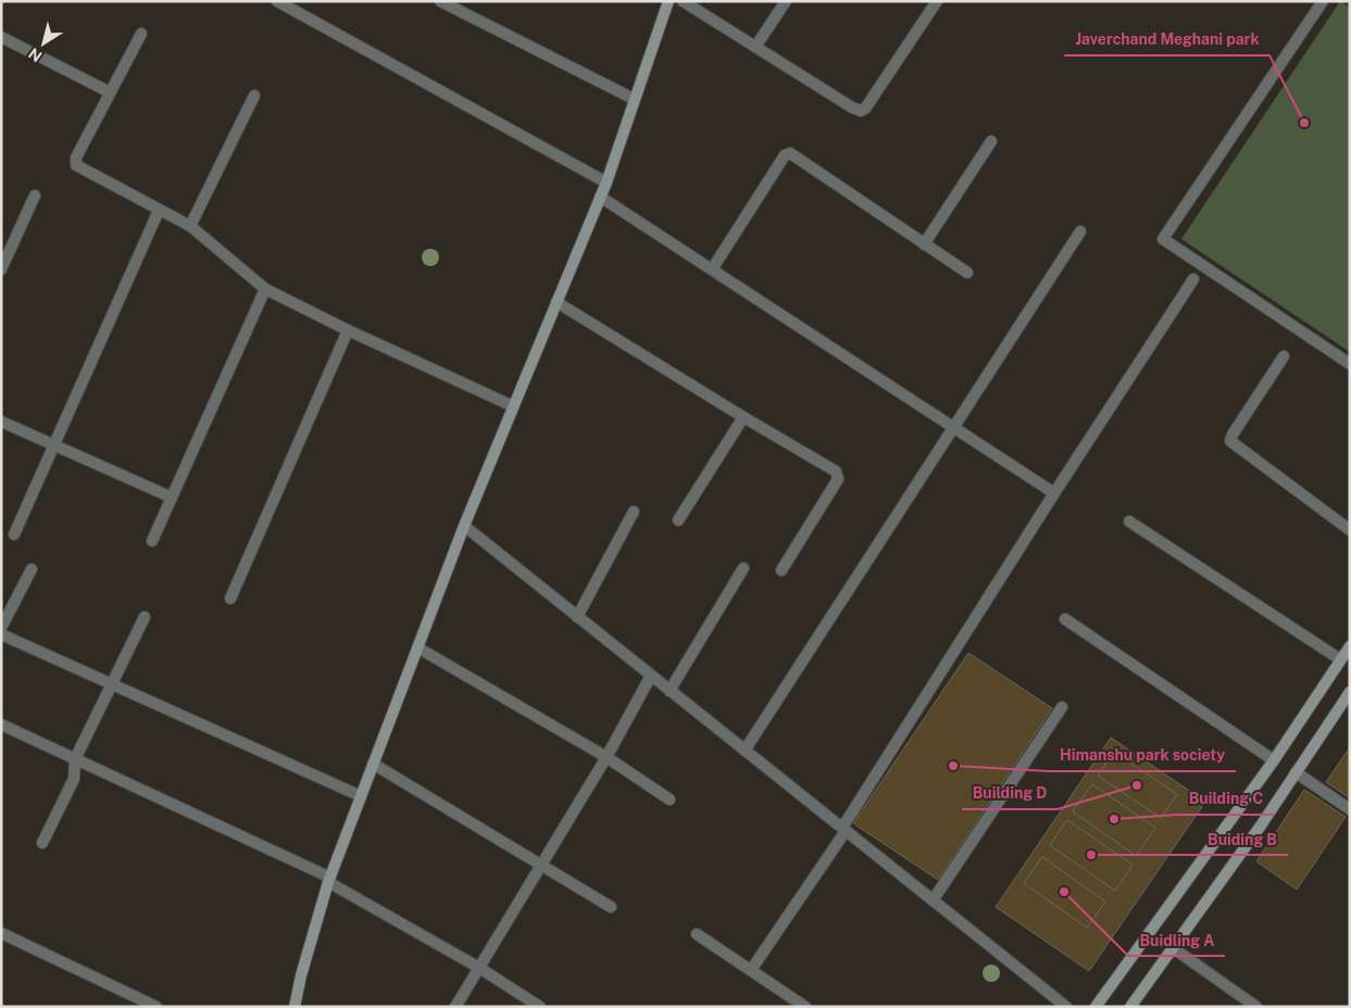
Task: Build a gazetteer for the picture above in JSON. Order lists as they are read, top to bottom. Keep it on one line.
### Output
{"places":["Javerchand Meghani park","Himanshu park society","Building D","Building C","Buiding B","Buidling A"],"north":"bottom left"}
